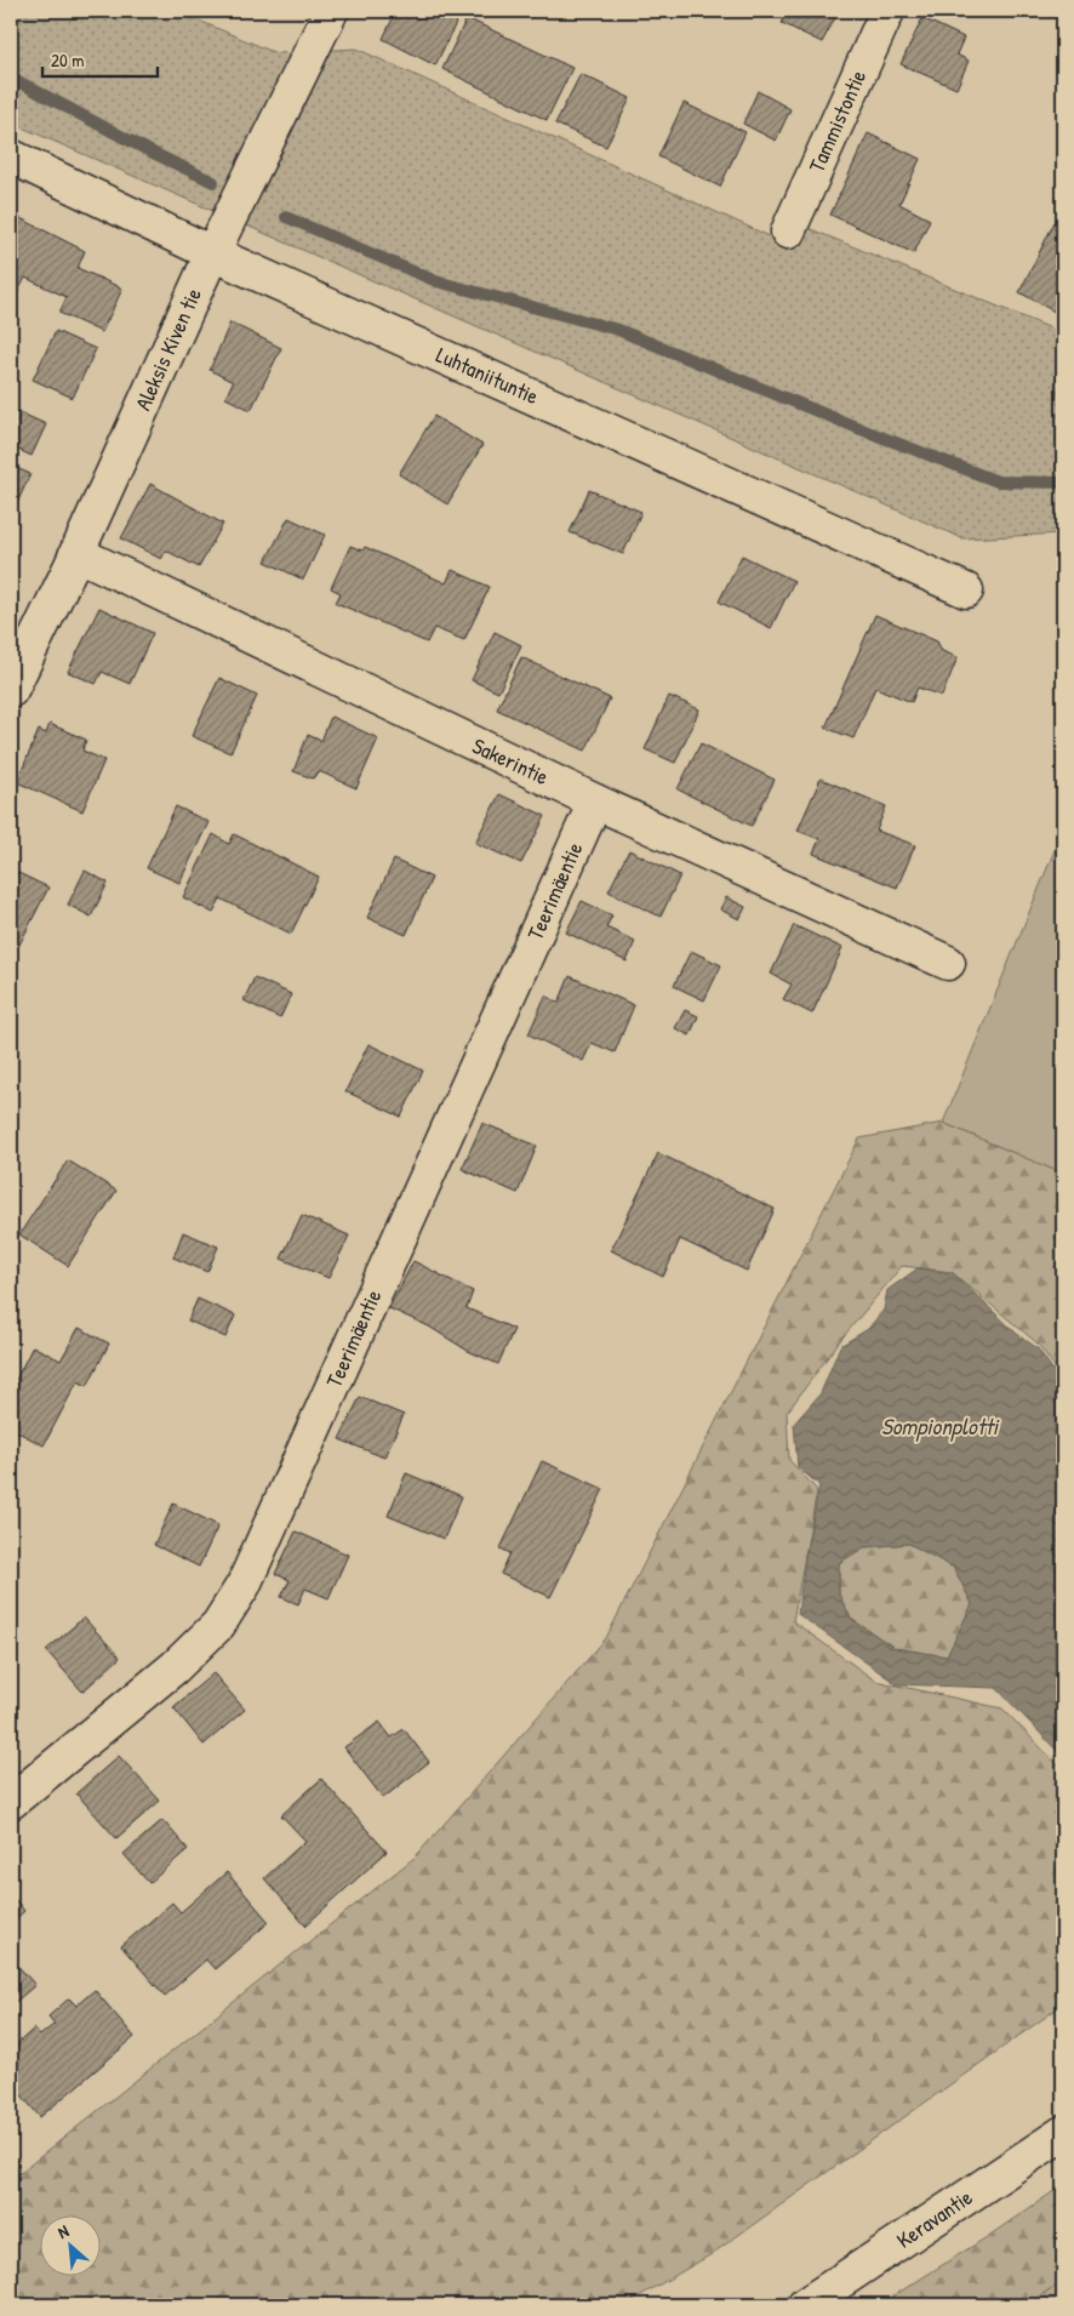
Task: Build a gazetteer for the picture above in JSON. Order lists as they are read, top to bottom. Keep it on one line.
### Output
{"streets":{"street":["Tammistontie","Aleksis Kiven tie","Luhtaniituntie","Sakerintie","Teerimäentie","Keravantie"]},"crossings":[["Aleksis Kiven tie","Luhtaniituntie"],["Aleksis Kiven tie","Sakerintie"],["Sakerintie","Teerimäentie"]],"water":["Sompionplotti"],"scale_bar":"20 m","north":"top left"}
